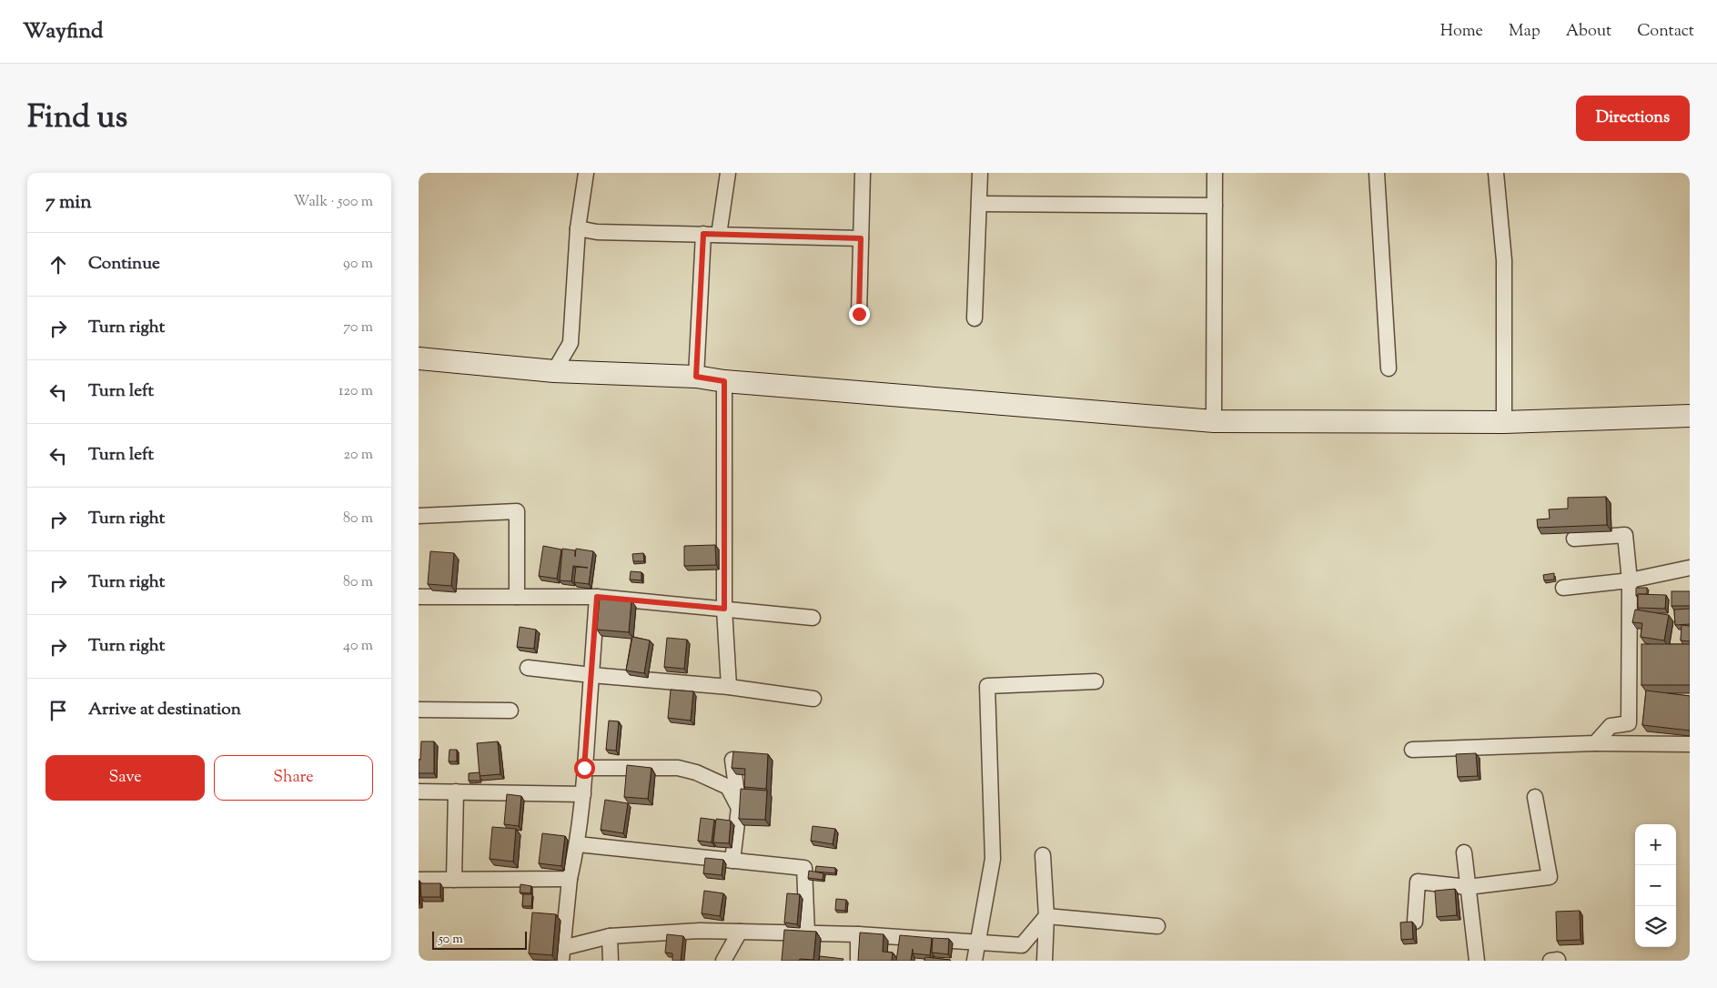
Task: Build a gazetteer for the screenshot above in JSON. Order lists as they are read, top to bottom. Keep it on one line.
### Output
{"scale_bar":"50 m","page":{"header":"Wayfind","nav":["Home","Map","About","Contact"],"title":"Find us","buttons":["Directions",["Save","Share"]],"heading":["7 min","Walk · 500 m"],"list":[["Continue","90 m"],["Turn right","70 m"],["Turn left","120 m"],["Turn left","20 m"],["Turn right","80 m"],["Turn right","80 m"],["Turn right","40 m"],"Arrive at destination"],"map_buttons":["+","−"],"scale":"50 m"}}
